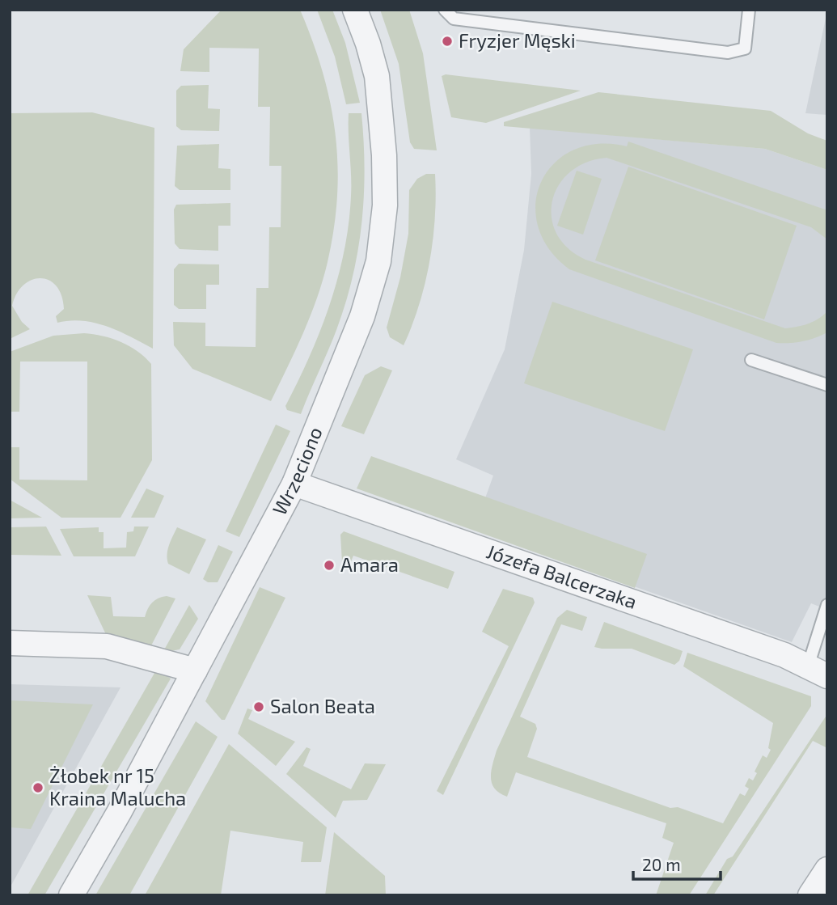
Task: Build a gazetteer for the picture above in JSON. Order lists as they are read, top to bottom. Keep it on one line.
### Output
{"streets":{"street":["Wrzeciono","Józefa Balcerzaka"]},"crossings":[["Wrzeciono","Józefa Balcerzaka"]],"places":["Fryzjer Męski","Amara","Salon Beata","Żłobek nr 15 Kraina Malucha"],"scale_bar":"20 m"}
